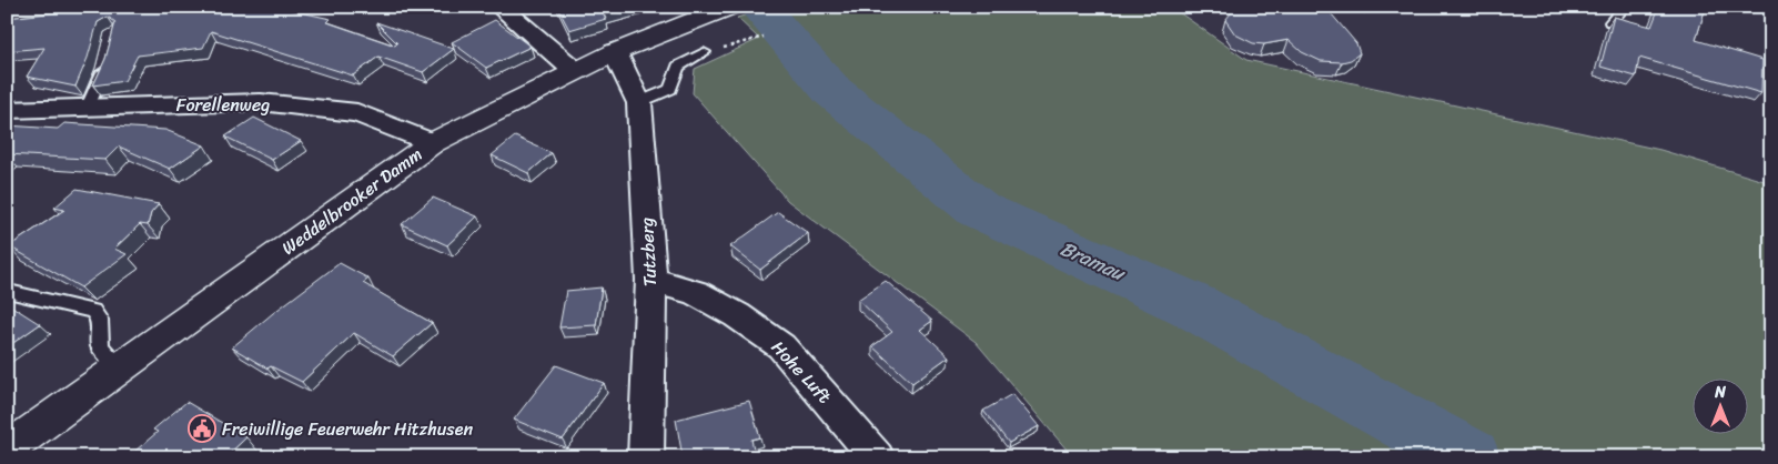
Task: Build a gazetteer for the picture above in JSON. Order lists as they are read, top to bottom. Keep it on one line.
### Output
{"streets":{"street":["Forellenweg","Weddelbrooker Damm","Tutzberg","Hohe Luft"]},"crossings":[["Forellenweg","Weddelbrooker Damm"],["Weddelbrooker Damm","Tutzberg"],["Tutzberg","Hohe Luft"]],"water":["Bramau"],"places":{"public building":["Freiwillige Feuerwehr Hitzhusen"]},"north":"top"}
